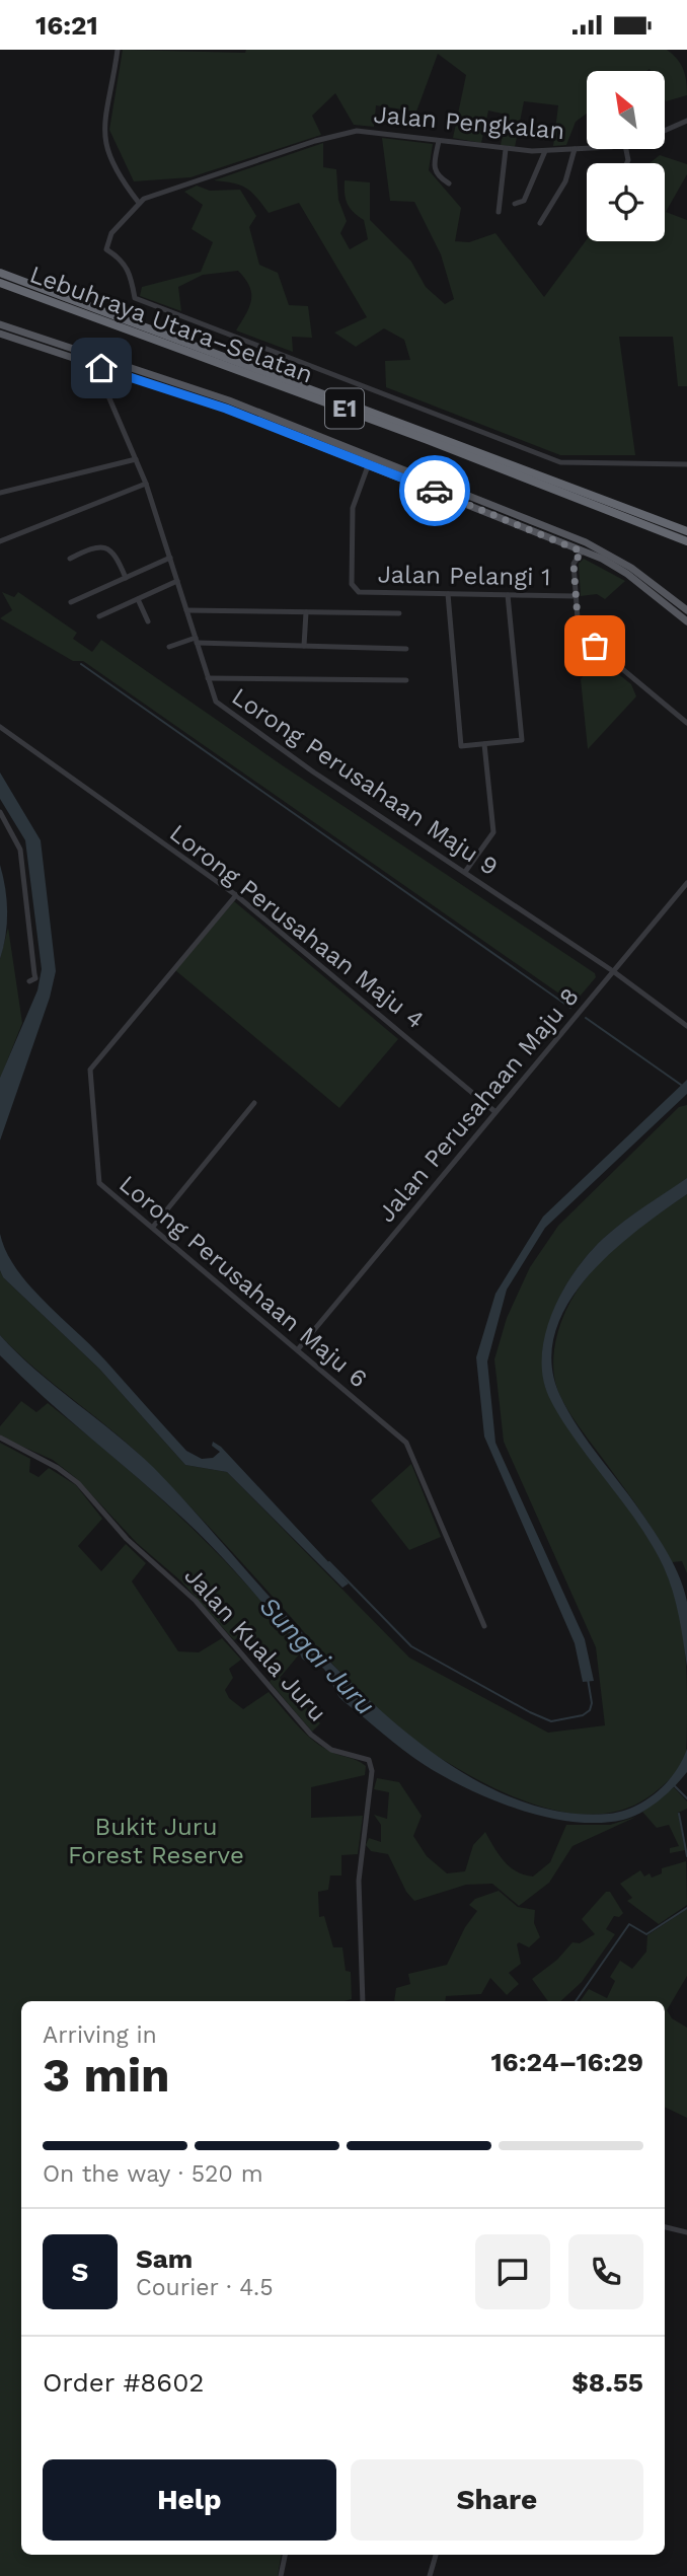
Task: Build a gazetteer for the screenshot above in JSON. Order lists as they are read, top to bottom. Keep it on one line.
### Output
{"streets":{"highway":["Lebuhraya Utara–Selatan","E1"],"street":["Jalan Pengkalan","Jalan Pelangi 1","Lorong Perusahaan Maju 9","Lorong Perusahaan Maju 4","Jalan Perusahaan Maju 8","Lorong Perusahaan Maju 6","Jalan Kuala Juru"]},"crossings":[["Lorong Perusahaan Maju 9","Jalan Perusahaan Maju 8"],["Lorong Perusahaan Maju 4","Jalan Perusahaan Maju 8"],["Lorong Perusahaan Maju 4","Lorong Perusahaan Maju 6"],["Jalan Perusahaan Maju 8","Lorong Perusahaan Maju 6"]],"water":["Sungai Juru"],"parks":["Bukit Juru Forest Reserve"],"north":"top left","page":{"status":"16:21","heading":["3 min","Arriving in","16:24–16:29"],"panel":["Sam","Courier · 4.5","Order #8602","$8.55"],"bar":"On the way · 520 m","round":"S","buttons":["Help","Share"]}}
